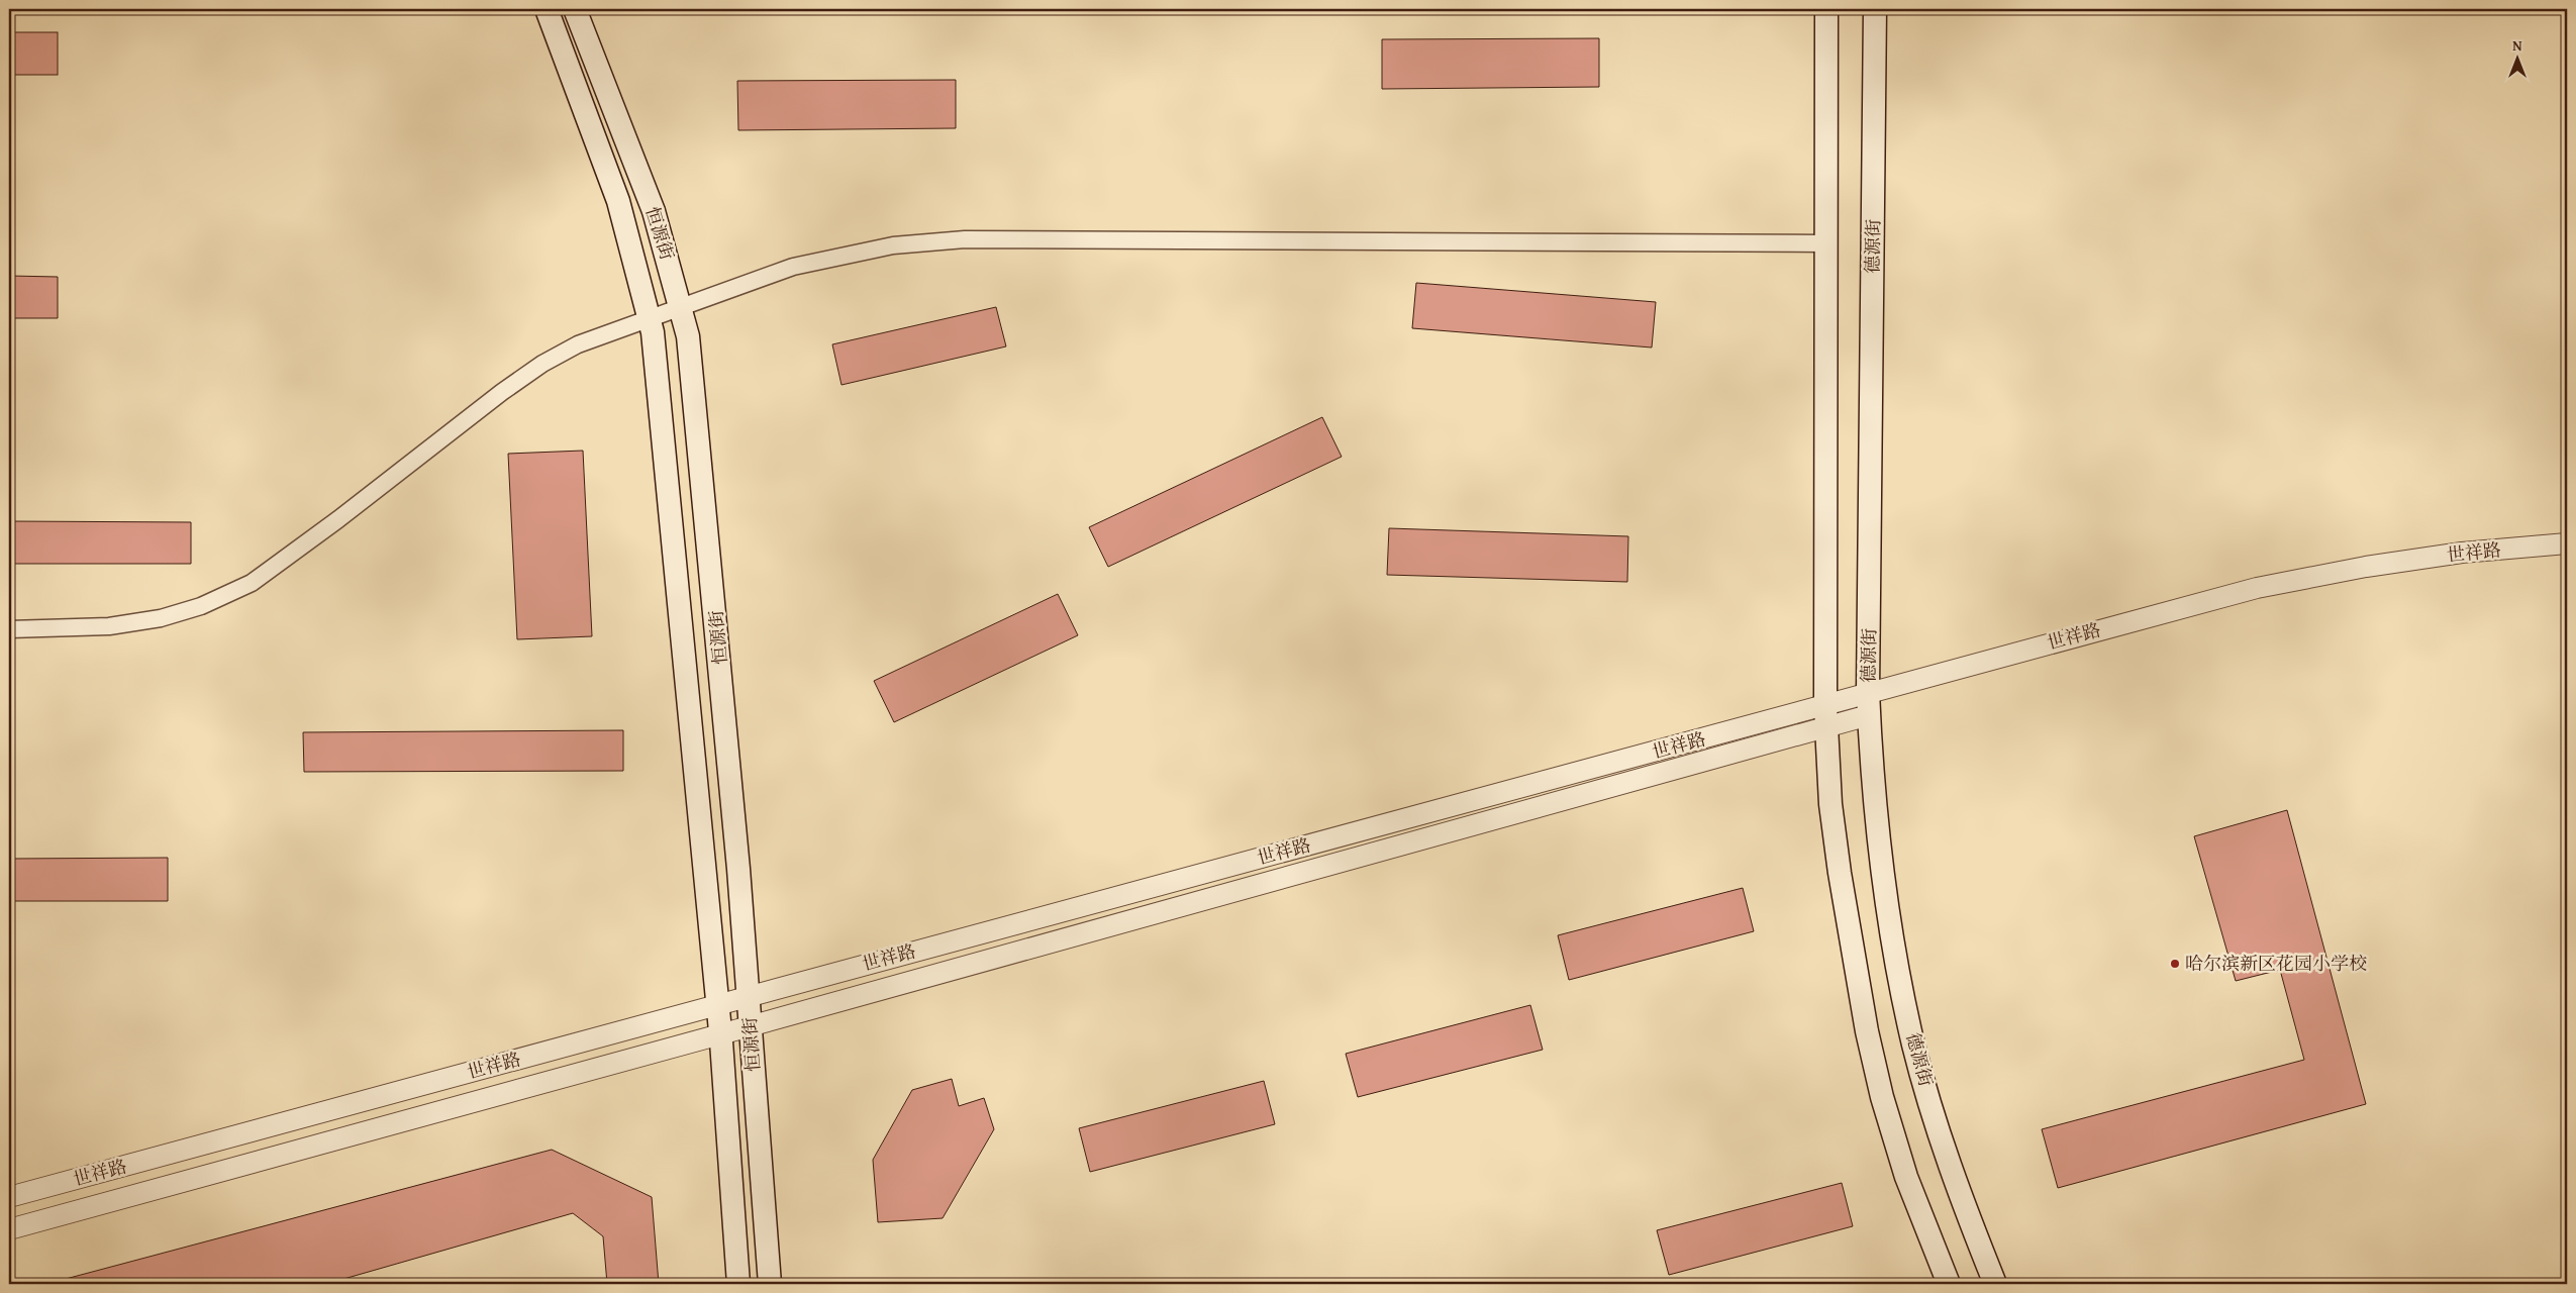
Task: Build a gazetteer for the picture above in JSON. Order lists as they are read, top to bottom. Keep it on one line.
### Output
{"streets":{"main road":["恒源街","德源街"],"street":["世祥路"]},"crossings":[["恒源街","世祥路"],["德源街","世祥路"]],"places":["哈尔滨新区花园小学校"],"north":"top"}
